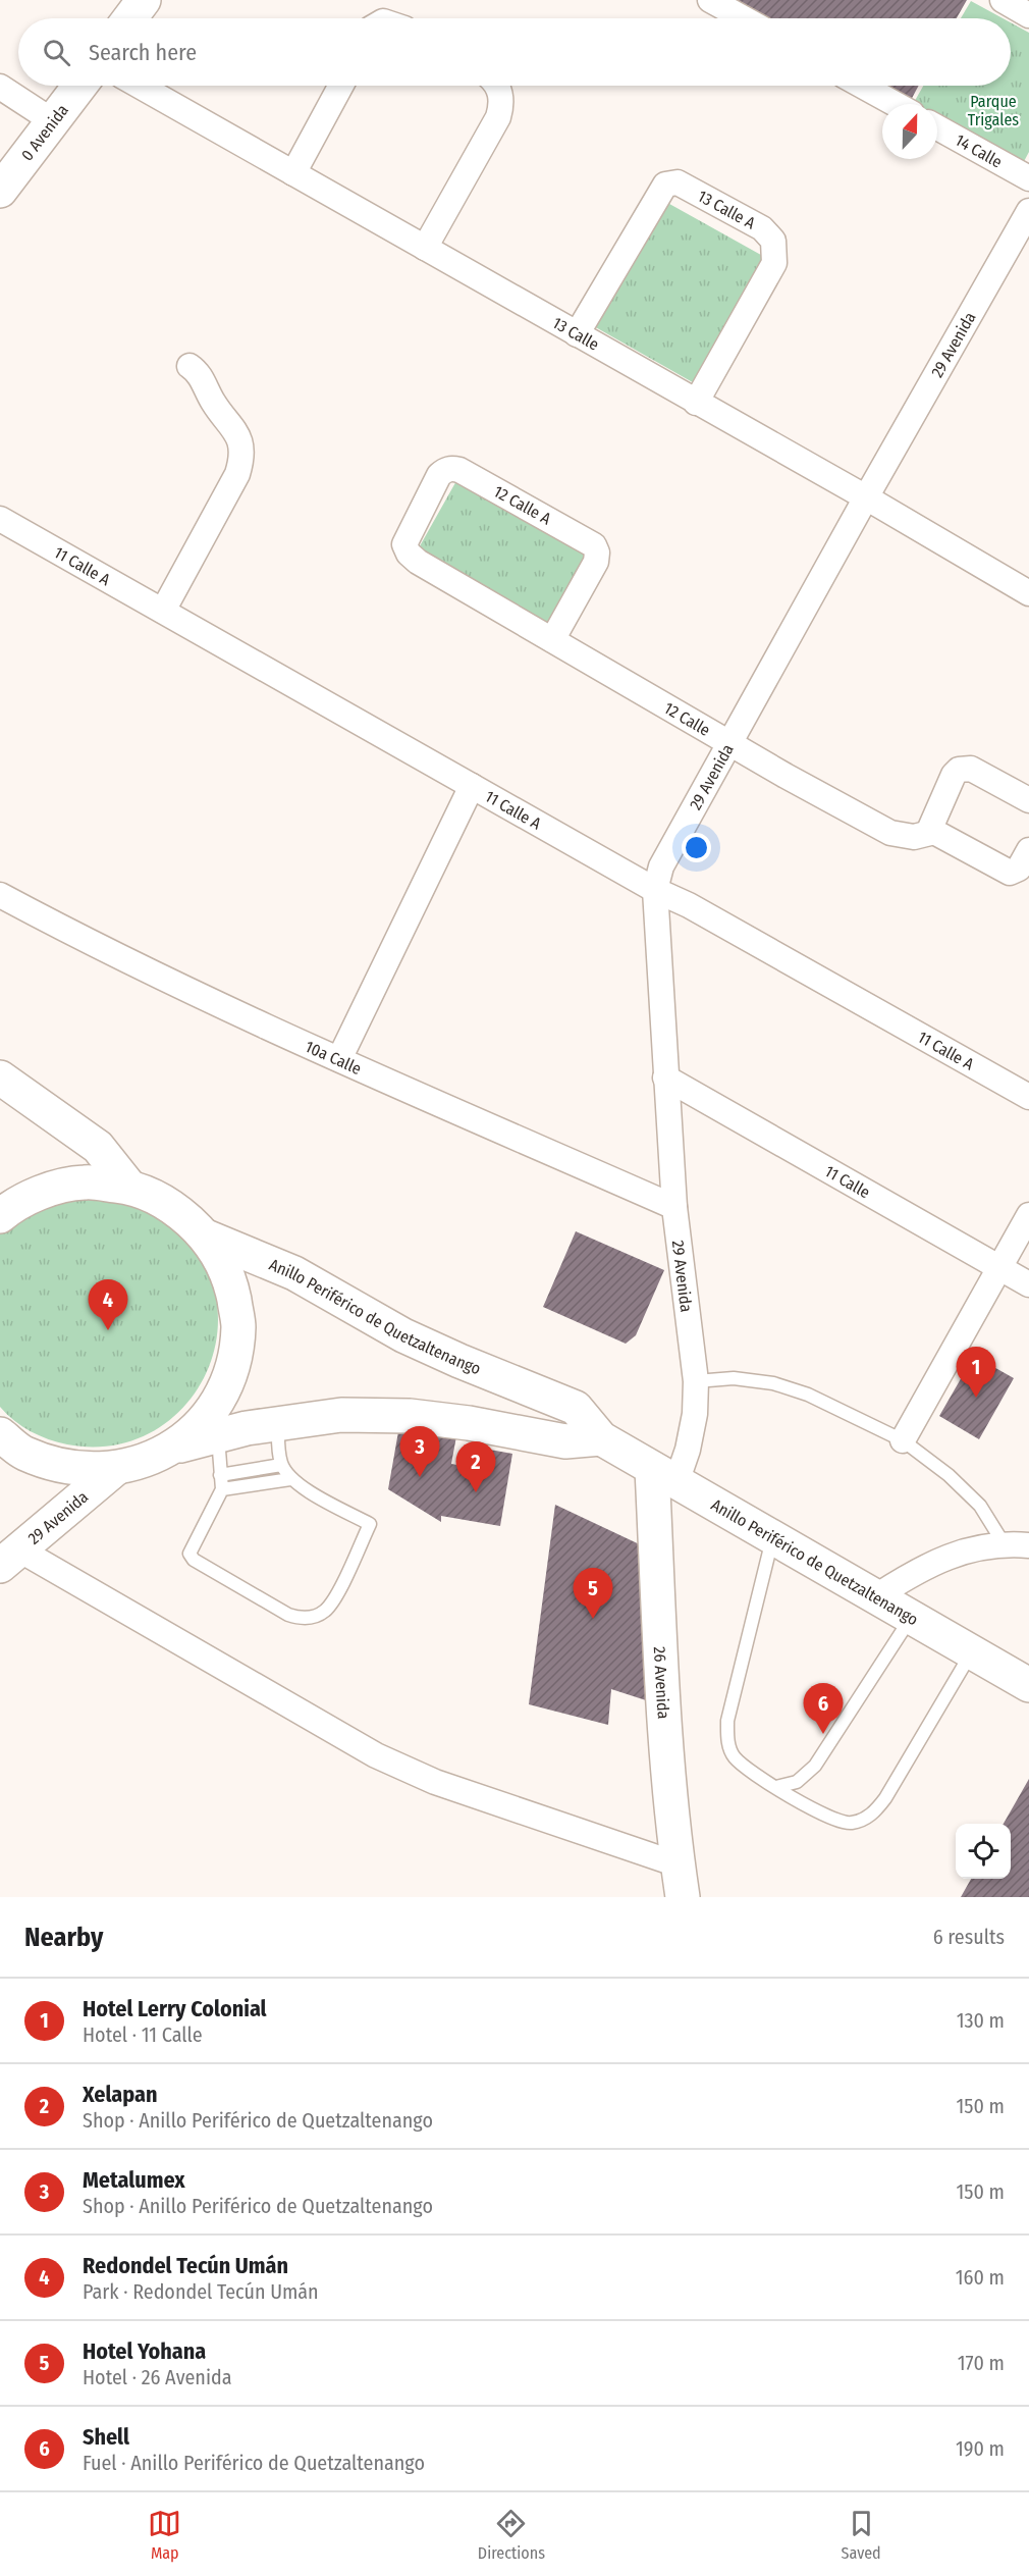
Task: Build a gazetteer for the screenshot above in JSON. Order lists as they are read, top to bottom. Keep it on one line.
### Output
{"streets":{"main road":["0 Avenida","29 Avenida","Anillo Periférico de Quetzaltenango","26 Avenida"],"street":["14 Calle","13 Calle A","13 Calle","12 Calle A","11 Calle A","12 Calle","10a Calle","11 Calle"]},"crossings":[["13 Calle A","13 Calle"],["13 Calle","29 Avenida"],["29 Avenida","11 Calle A"],["29 Avenida","12 Calle"],["29 Avenida","10a Calle"],["29 Avenida","11 Calle"],["29 Avenida","Anillo Periférico de Quetzaltenango"],["29 Avenida","26 Avenida"],["12 Calle A","12 Calle"],["Anillo Periférico de Quetzaltenango","26 Avenida"]],"parks":["Parque Trigales"],"north":"top","page":{"search":"Search here","pins":["4","1","3","2","5","6"],"heading":["Nearby","6 results"],"list":[{"mark":"1","name":"Hotel Lerry Colonial","note":"Hotel · 11 Calle","value":"130 m"},{"mark":"2","name":"Xelapan","note":"Shop · Anillo Periférico de Quetzaltenango","value":"150 m"},{"mark":"3","name":"Metalumex","note":"Shop · Anillo Periférico de Quetzaltenango","value":"150 m"},{"mark":"4","name":"Redondel Tecún Umán","note":"Park · Redondel Tecún Umán","value":"160 m"},{"mark":"5","name":"Hotel Yohana","note":"Hotel · 26 Avenida","value":"170 m"},{"mark":"6","name":"Shell","note":"Fuel · Anillo Periférico de Quetzaltenango","value":"190 m"}],"nav":["Map","Directions","Saved"]}}
